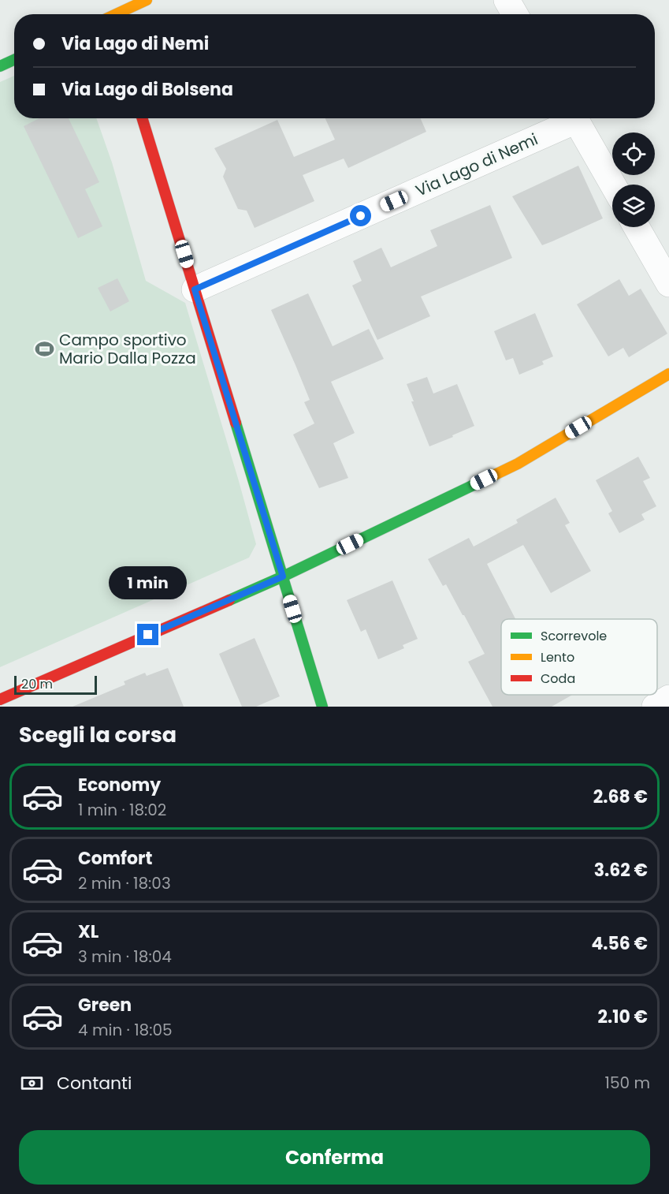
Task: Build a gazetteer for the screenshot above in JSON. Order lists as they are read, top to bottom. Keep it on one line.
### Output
{"streets":{"street":["Via Lago di Nemi"]},"places":{"sports":["Campo sportivo Mario Dalla Pozza"]},"legend":["Scorrevole","Lento","Coda"],"scale_bar":"20 m","page":{"banner":["Via Lago di Nemi","Via Lago di Bolsena"],"bubble":"1 min","scale":"20 m","heading":"Scegli la corsa","list":[{"name":"Economy","note":"1 min · 18:02","value":"2.68 €"},{"name":"Comfort","note":"2 min · 18:03","value":"3.62 €"},{"name":"XL","note":"3 min · 18:04","value":"4.56 €"},{"name":"Green","note":"4 min · 18:05","value":"2.10 €"}],"pay":["Contanti","150 m"],"buttons":"Conferma"}}
